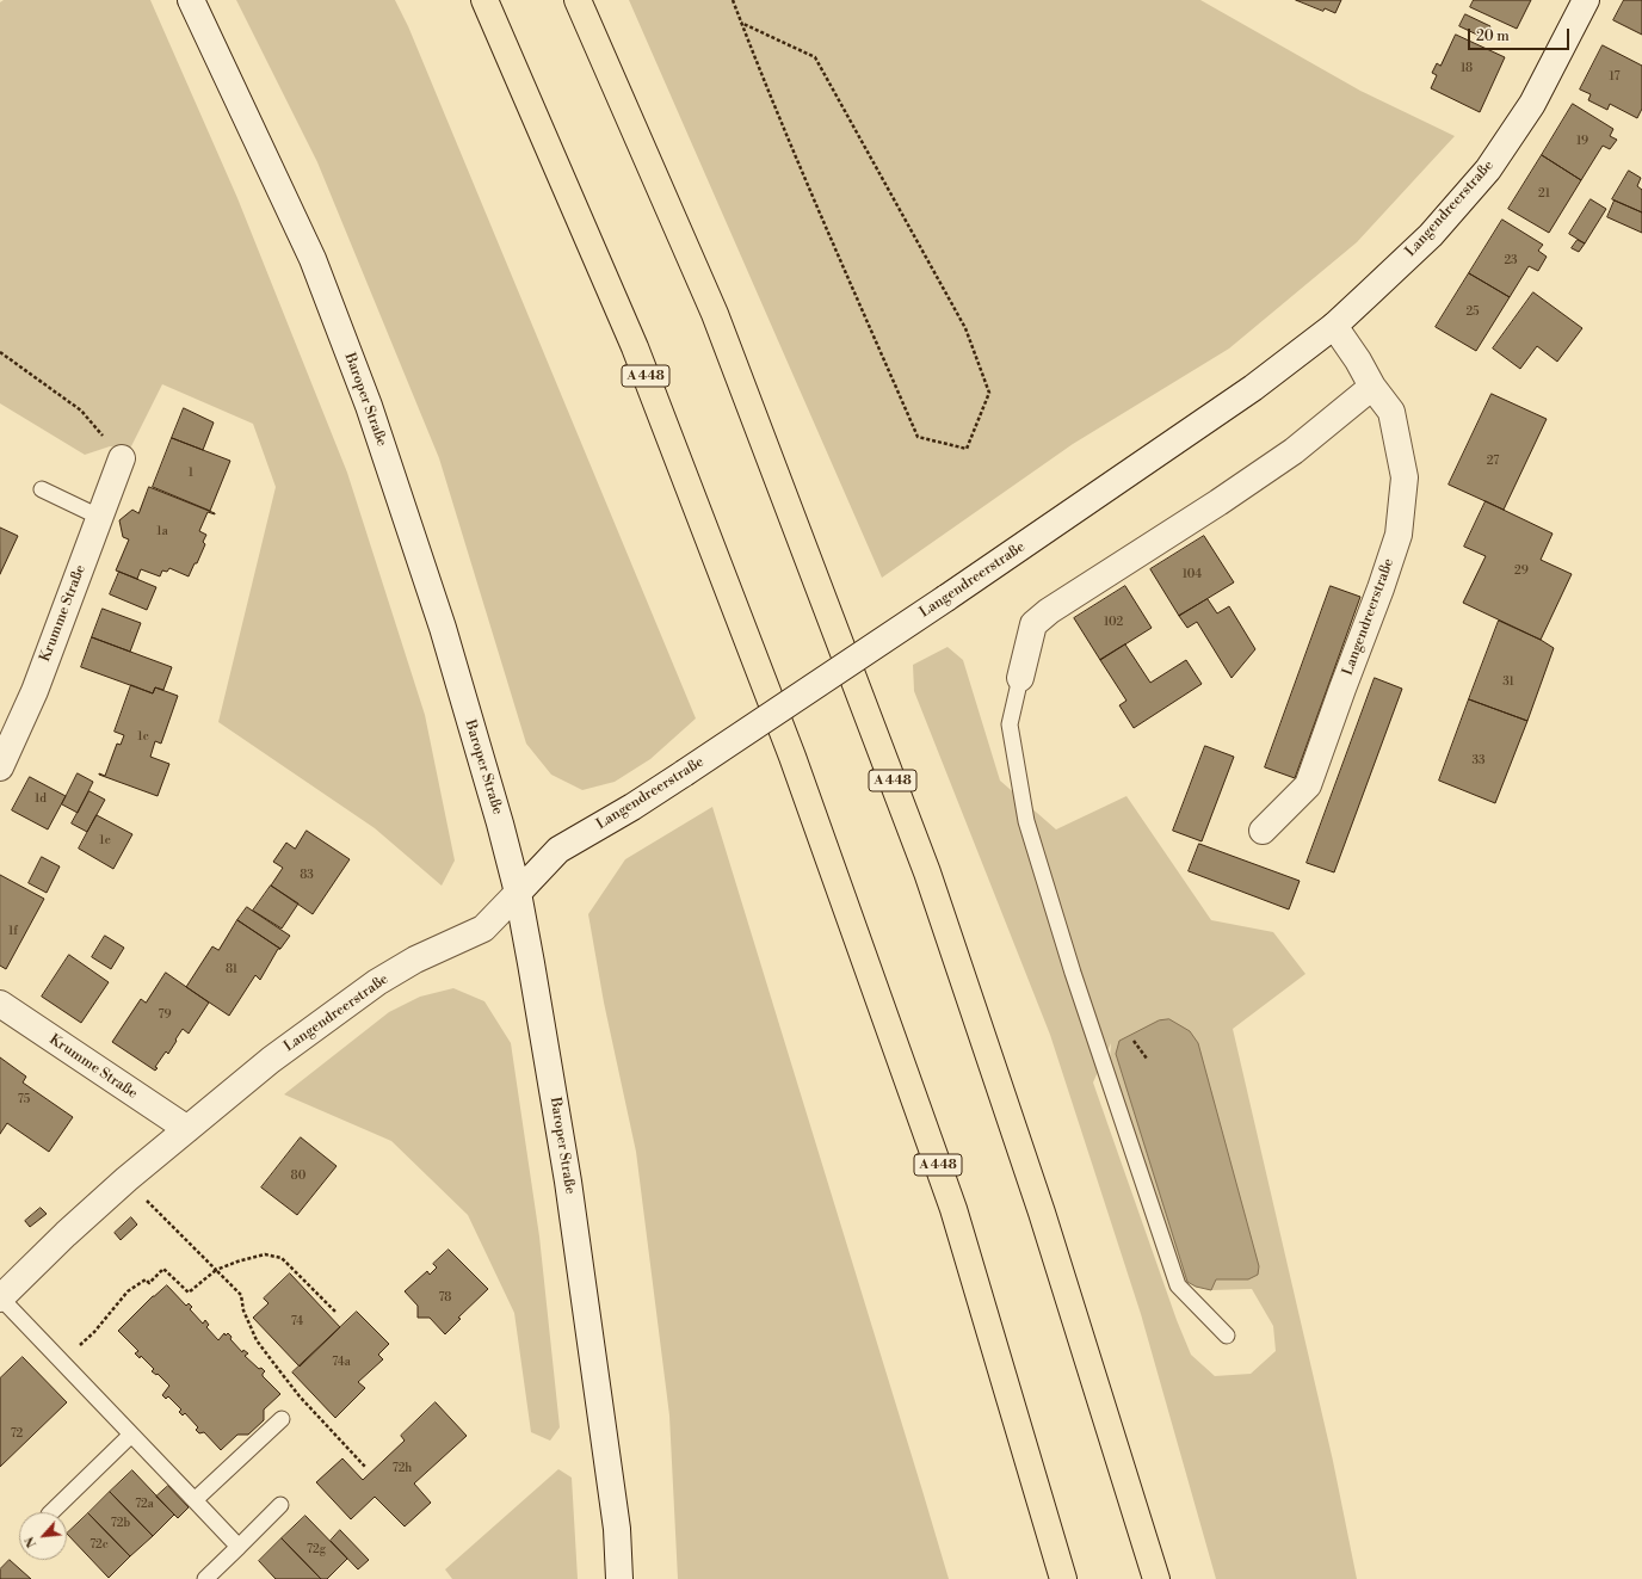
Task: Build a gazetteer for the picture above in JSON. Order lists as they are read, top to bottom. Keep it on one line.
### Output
{"streets":{"highway":["A 448"],"main road":["Langendreerstraße","Baroper Straße","Krumme Straße"]},"crossings":[["Langendreerstraße","Baroper Straße"],["Langendreerstraße","Krumme Straße"]],"house_numbers":["18","17","19","21","23","25","27","1","1a","29","104","102","31","1c","33","1d","1e","83","1f","81","79","75","80","78","74","74a","72","72h","72a","72b","72c","72g"],"scale_bar":"20 m","north":"bottom left"}
